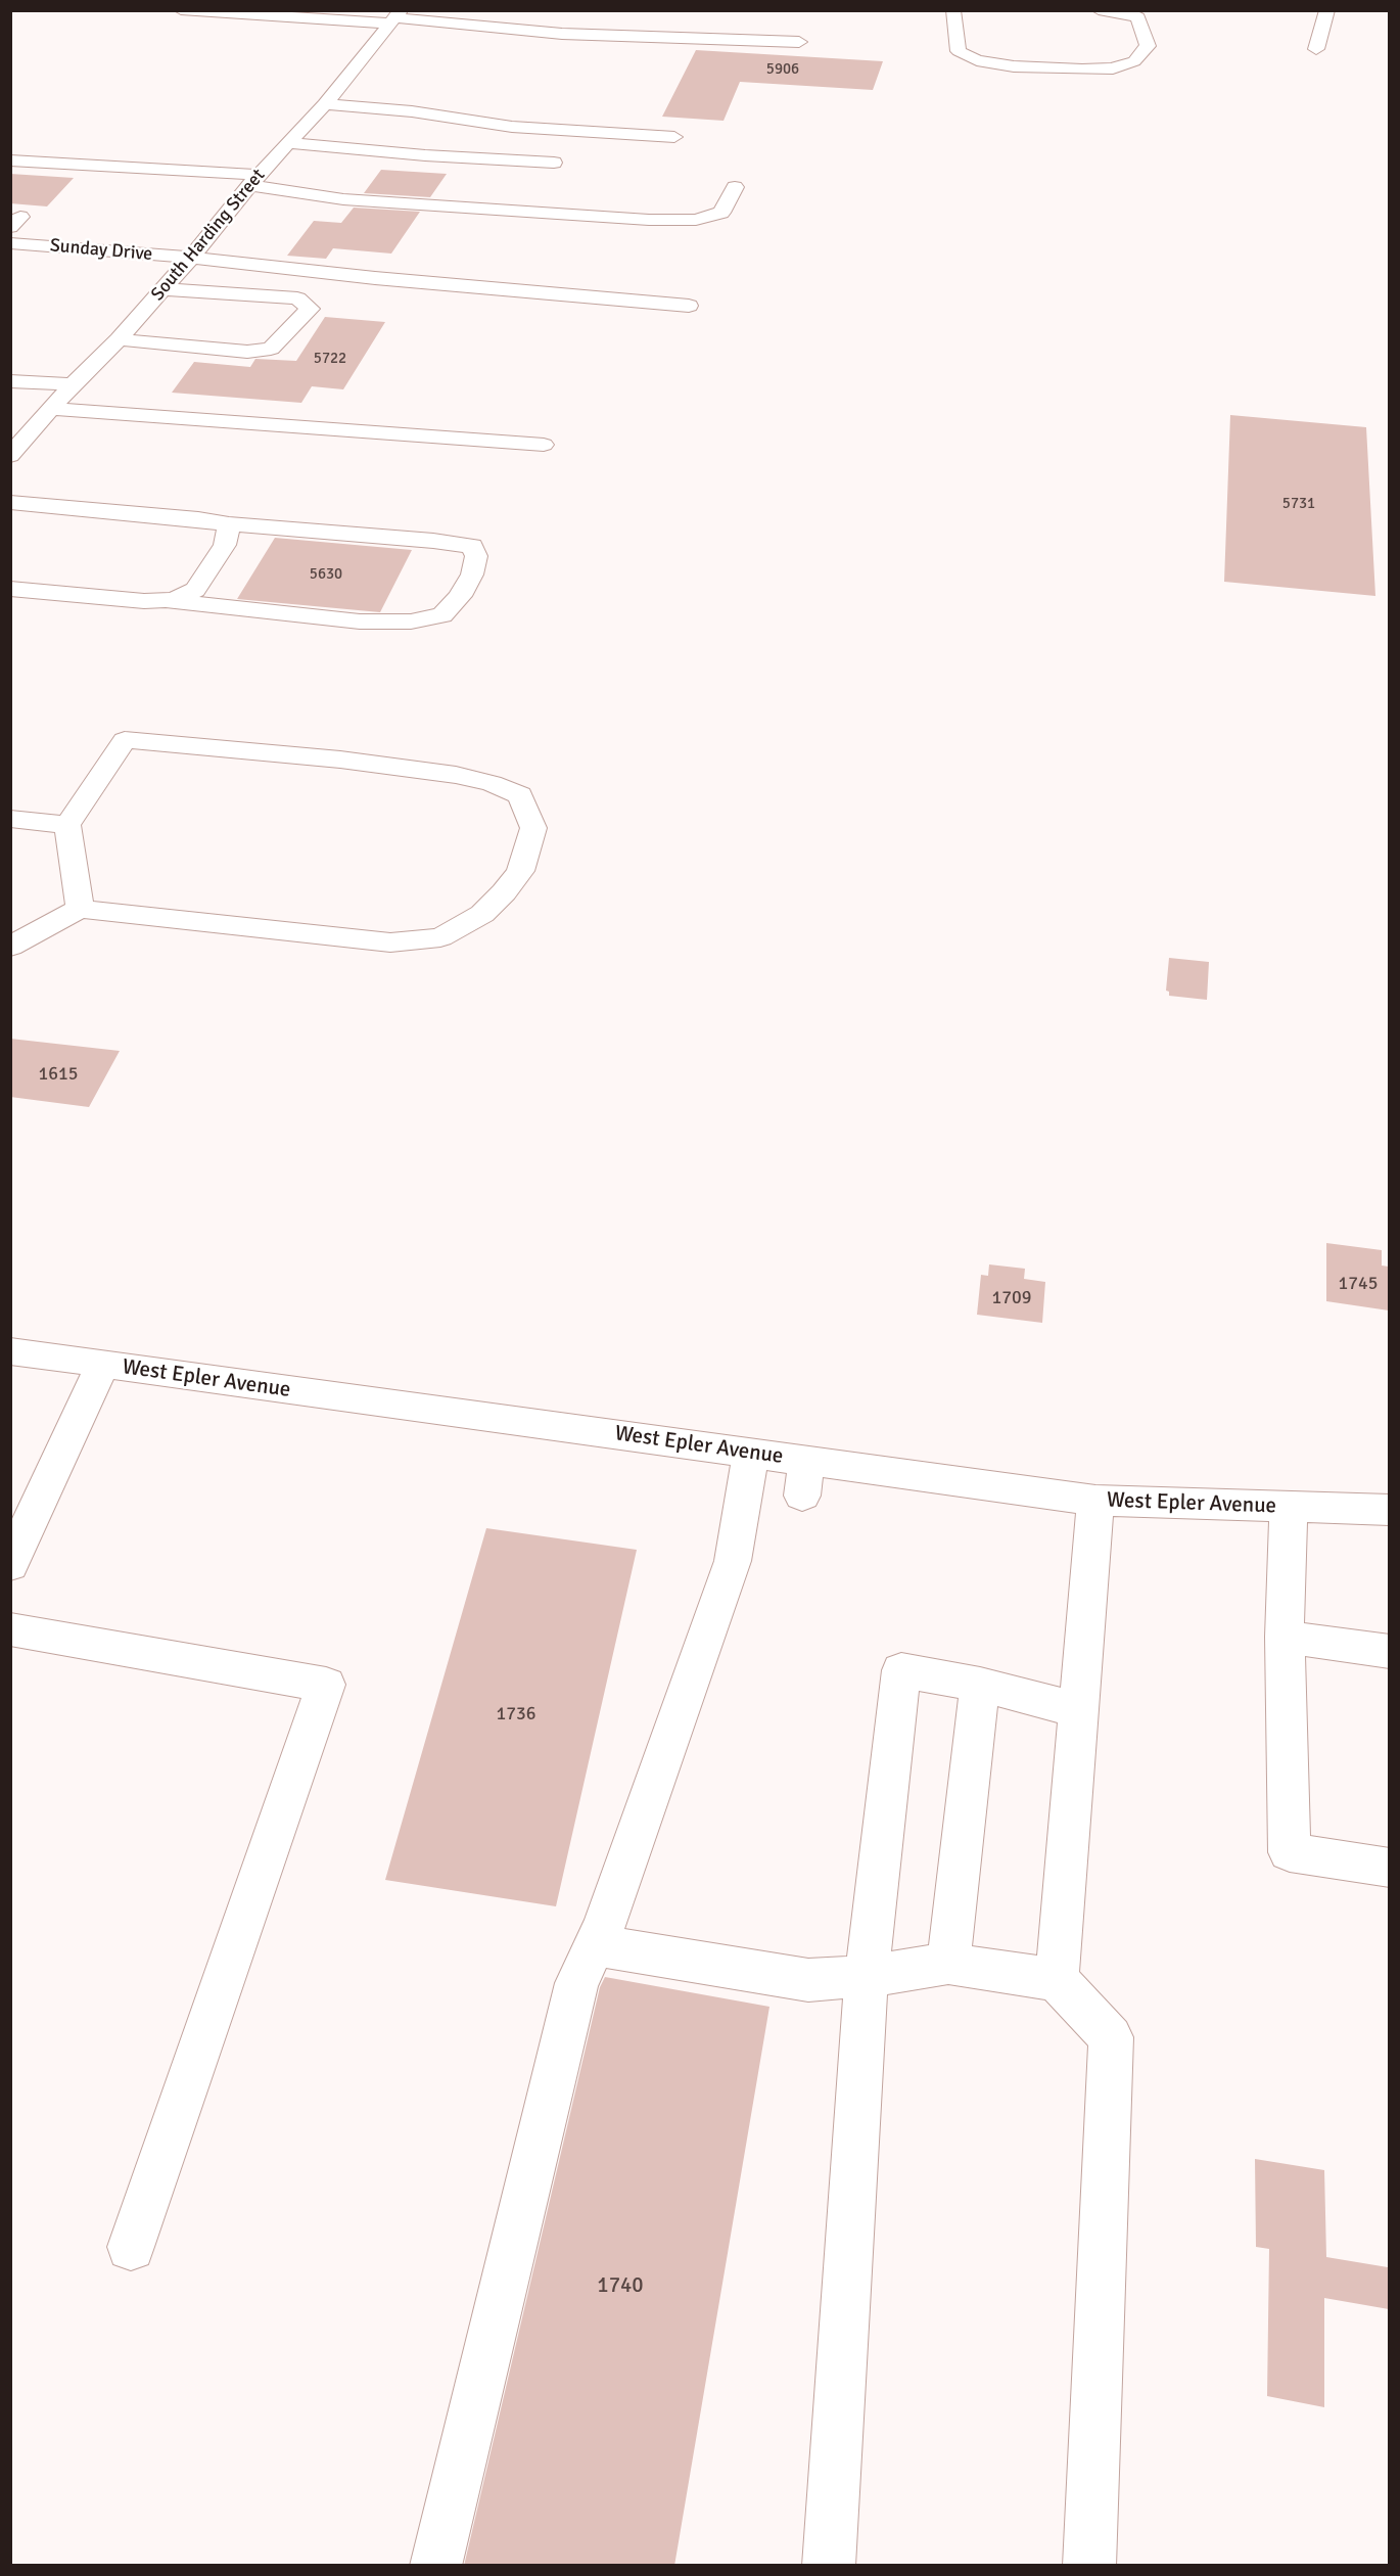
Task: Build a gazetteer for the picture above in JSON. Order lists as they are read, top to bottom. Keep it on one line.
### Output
{"streets":{"street":["South Harding Street","Sunday Drive","West Epler Avenue"]},"crossings":[["South Harding Street","Sunday Drive"]],"house_numbers":["5906","5722","5731","5630","1615","1745","1709","1736","1740"]}
